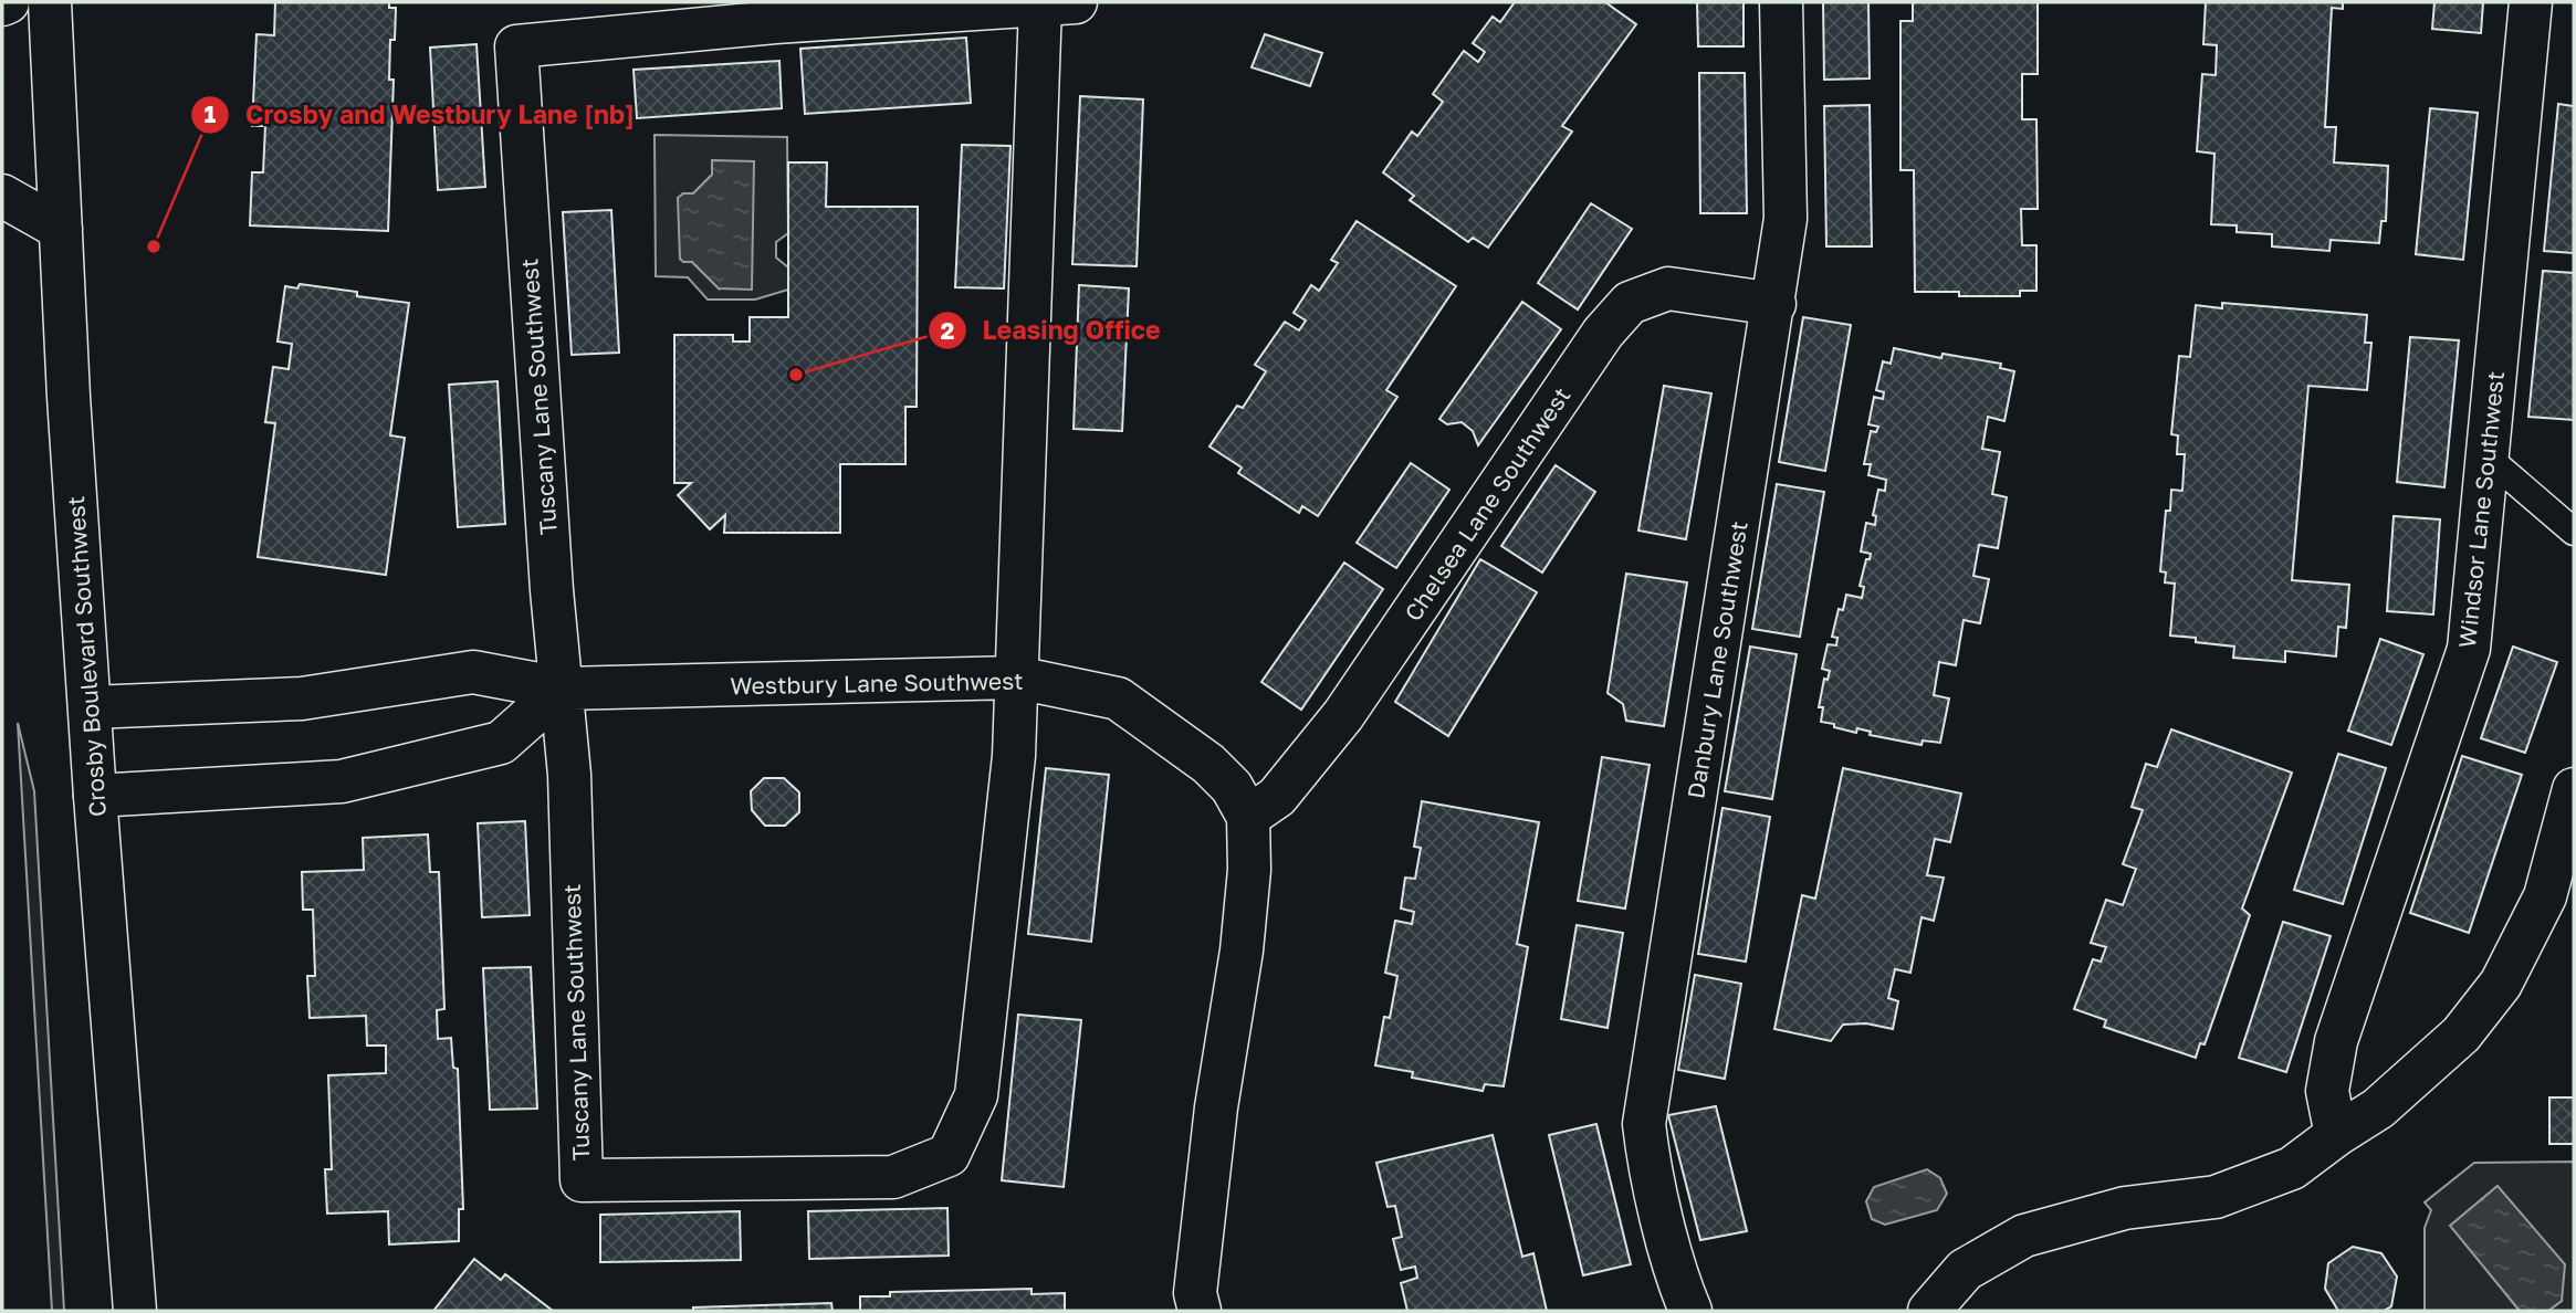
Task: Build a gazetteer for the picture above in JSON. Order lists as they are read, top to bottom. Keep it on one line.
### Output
{"streets":{"street":["Tuscany Lane Southwest","Chelsea Lane Southwest","Windsor Lane Southwest","Crosby Boulevard Southwest","Danbury Lane Southwest","Westbury Lane Southwest"]},"crossings":[["Tuscany Lane Southwest","Westbury Lane Southwest"],["Chelsea Lane Southwest","Danbury Lane Southwest"],["Chelsea Lane Southwest","Westbury Lane Southwest"],["Crosby Boulevard Southwest","Westbury Lane Southwest"]],"places":["Crosby and Westbury Lane [nb]","Leasing Office"]}
